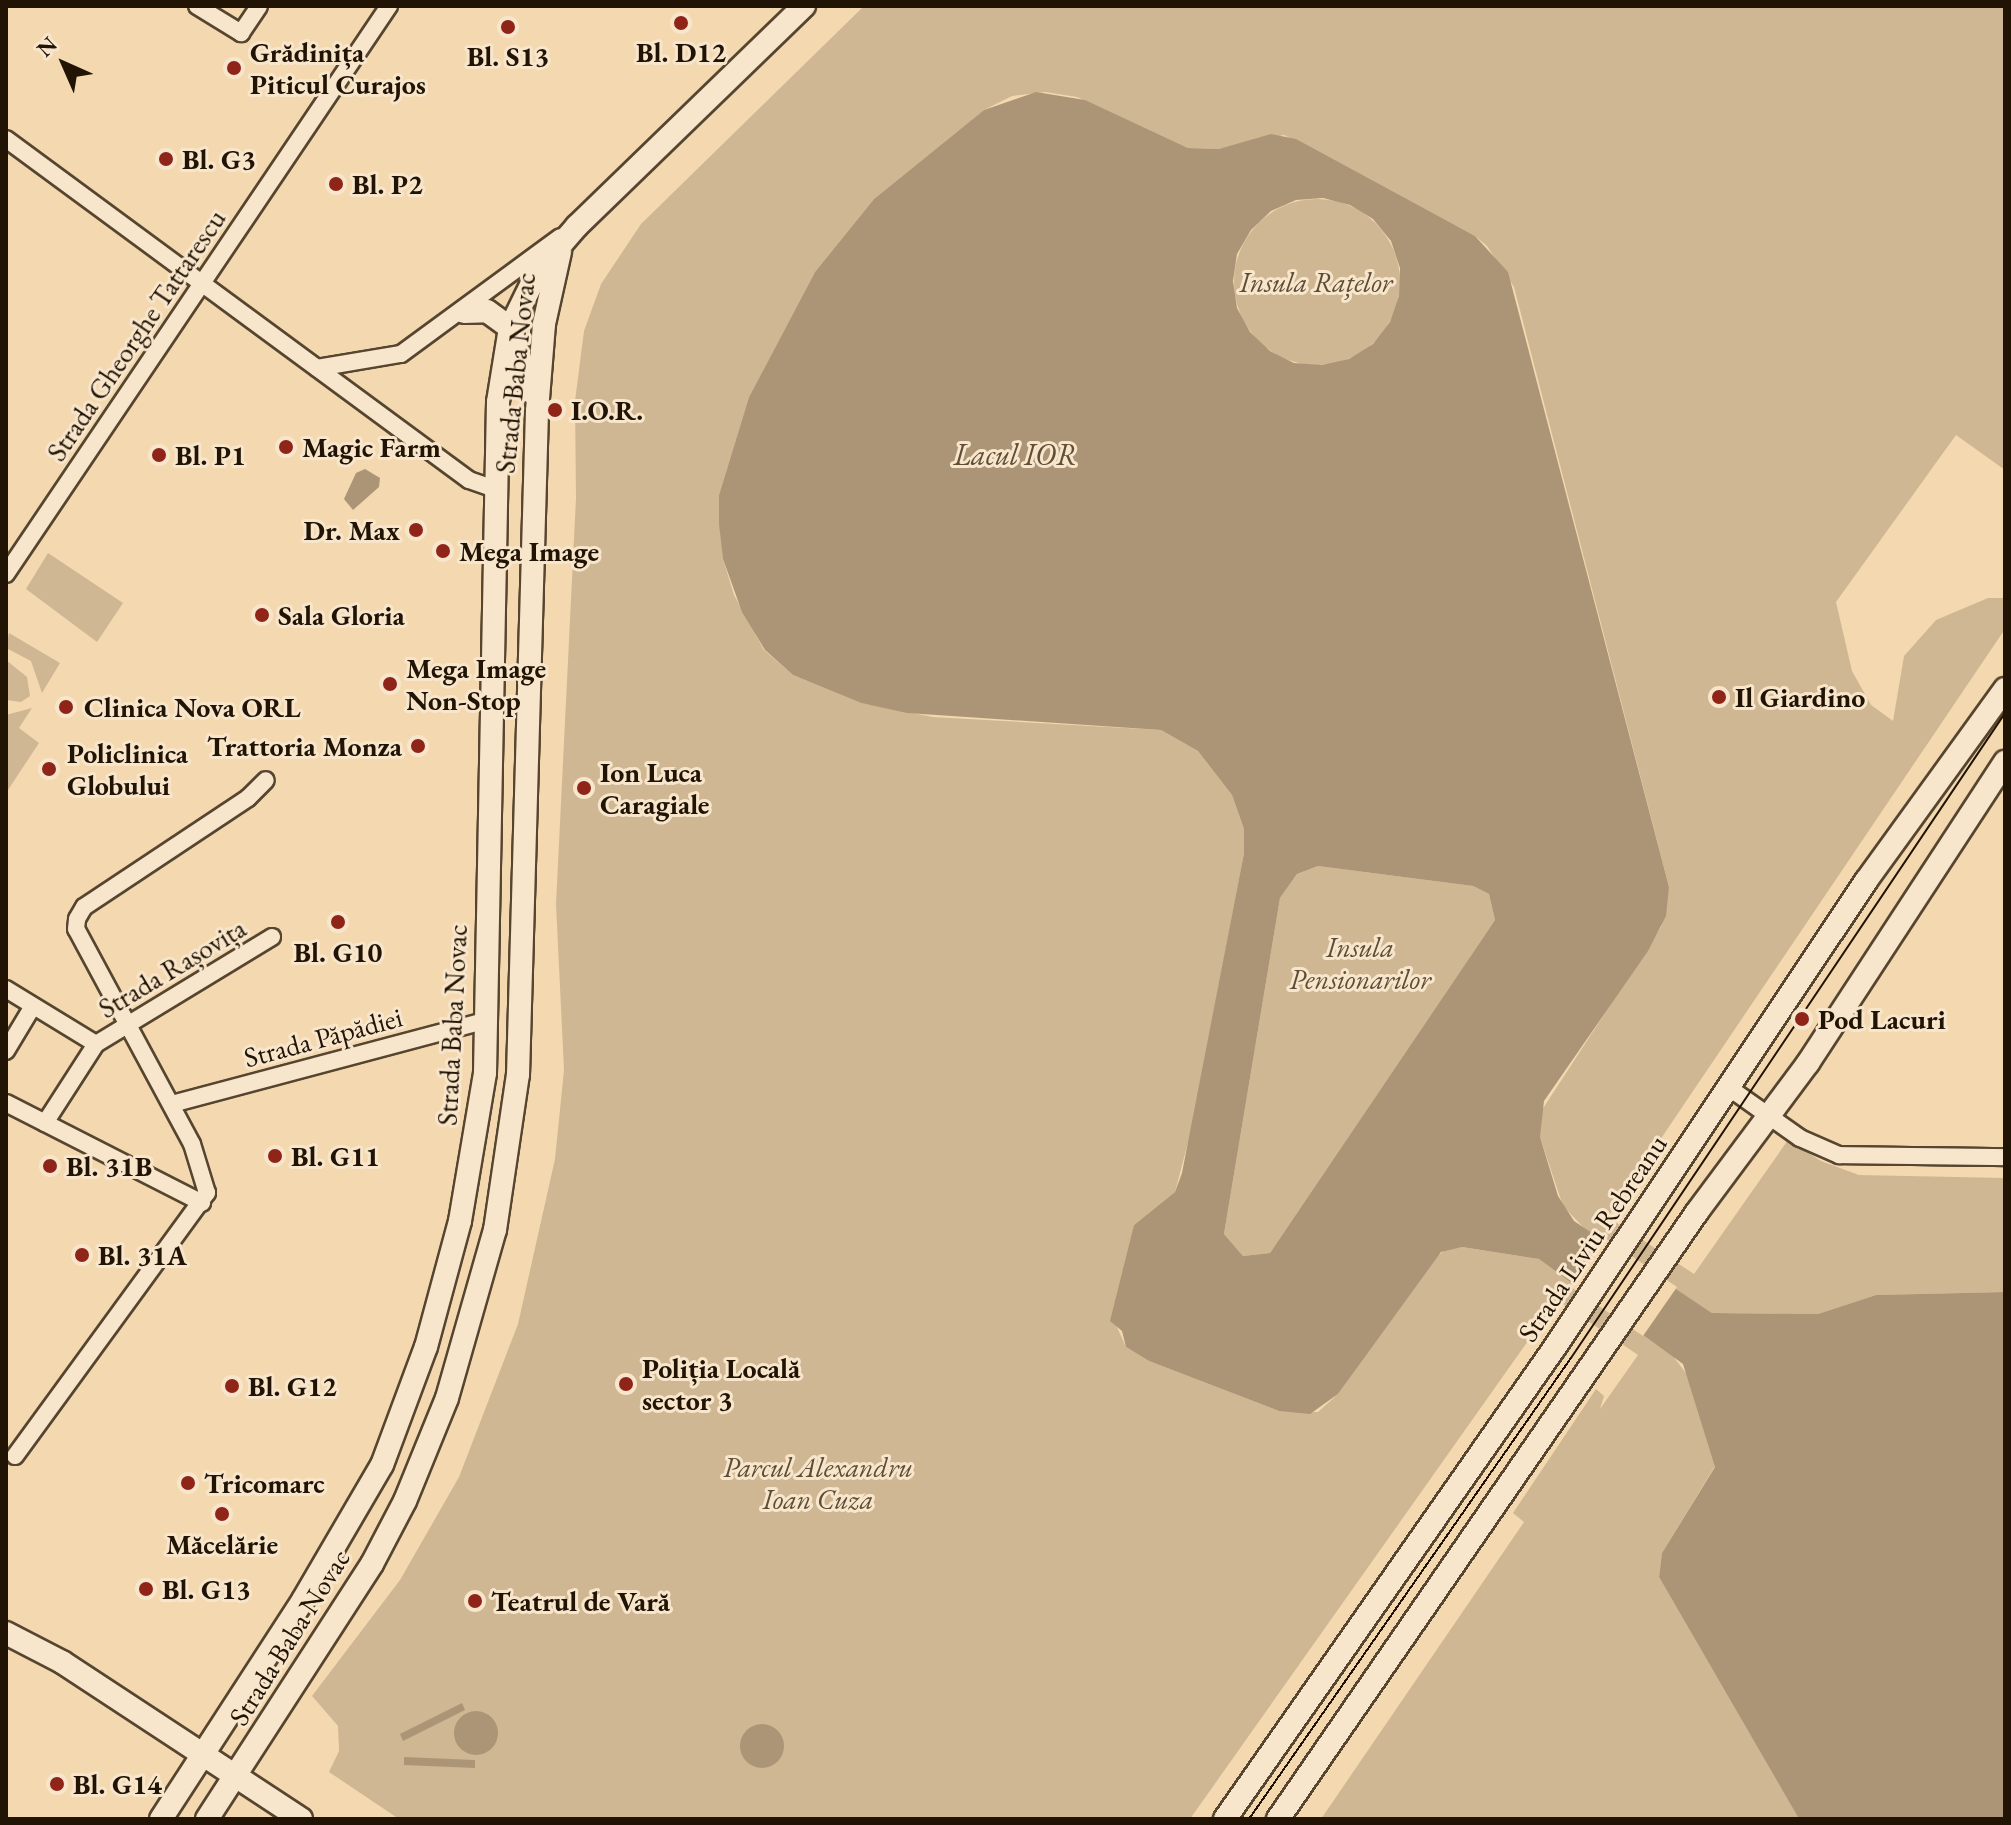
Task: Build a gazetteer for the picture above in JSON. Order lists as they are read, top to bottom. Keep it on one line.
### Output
{"streets":{"main road":["Strada Baba Novac","Strada Liviu Rebreanu"],"street":["Strada Gheorghe Tattarescu","Strada Rașovița","Strada Păpădiei"]},"crossings":[["Strada Baba Novac","Strada Păpădiei"]],"water":["Lacul IOR"],"parks":["Insula Rațelor","Insula Pensionarilor","Parcul Alexandru Ioan Cuza"],"places":["Bl. D12","Bl. S13","Grădinița Piticul Curajos","Bl. G3","Bl. P2","I.O.R.","Magic Farm","Bl. P1","Dr. Max","Mega Image","Sala Gloria","Mega Image Non-Stop","Il Giardino","Clinica Nova ORL","Trattoria Monza","Policlinica Globului","Ion Luca Caragiale","Bl. G10","Pod Lacuri","Bl. G11","Bl. 31B","Bl. 31A","Poliția Locală sector 3","Bl. G12","Tricomarc","Măcelărie","Bl. G13","Teatrul de Vară","Bl. G14"],"north":"top left"}
